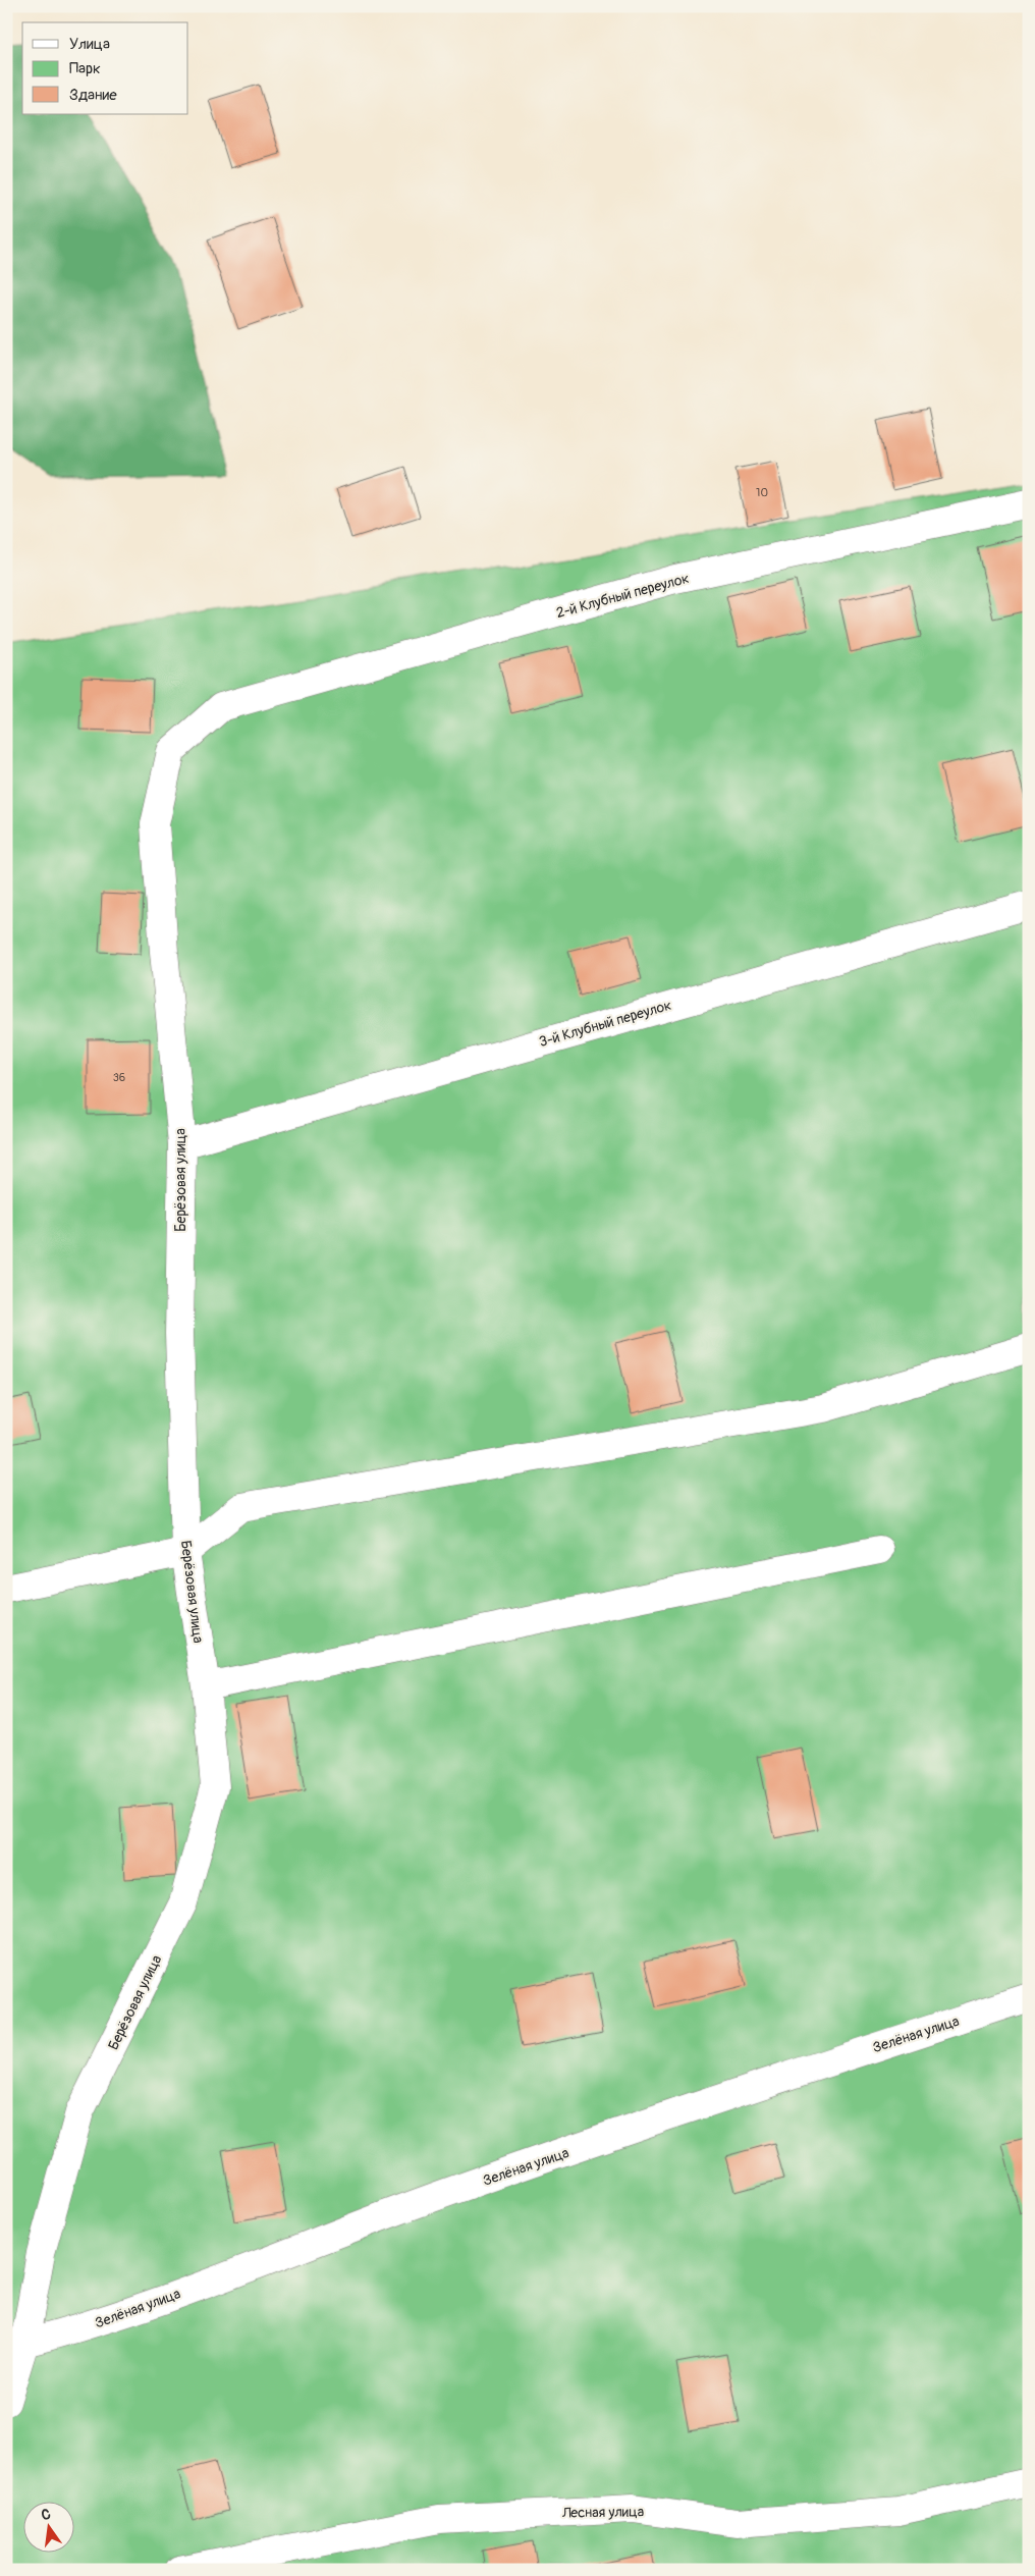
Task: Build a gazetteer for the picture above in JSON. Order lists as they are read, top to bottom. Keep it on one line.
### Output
{"streets":{"street":["2-й Клубный переулок","3-й Клубный переулок","Берёзовая улица","Зелёная улица","Лесная улица"]},"crossings":[["2-й Клубный переулок","Берёзовая улица"],["3-й Клубный переулок","Берёзовая улица"],["Берёзовая улица","Зелёная улица"]],"house_numbers":["10","36"],"legend":["Улица","Парк","Здание"],"north":"top"}
